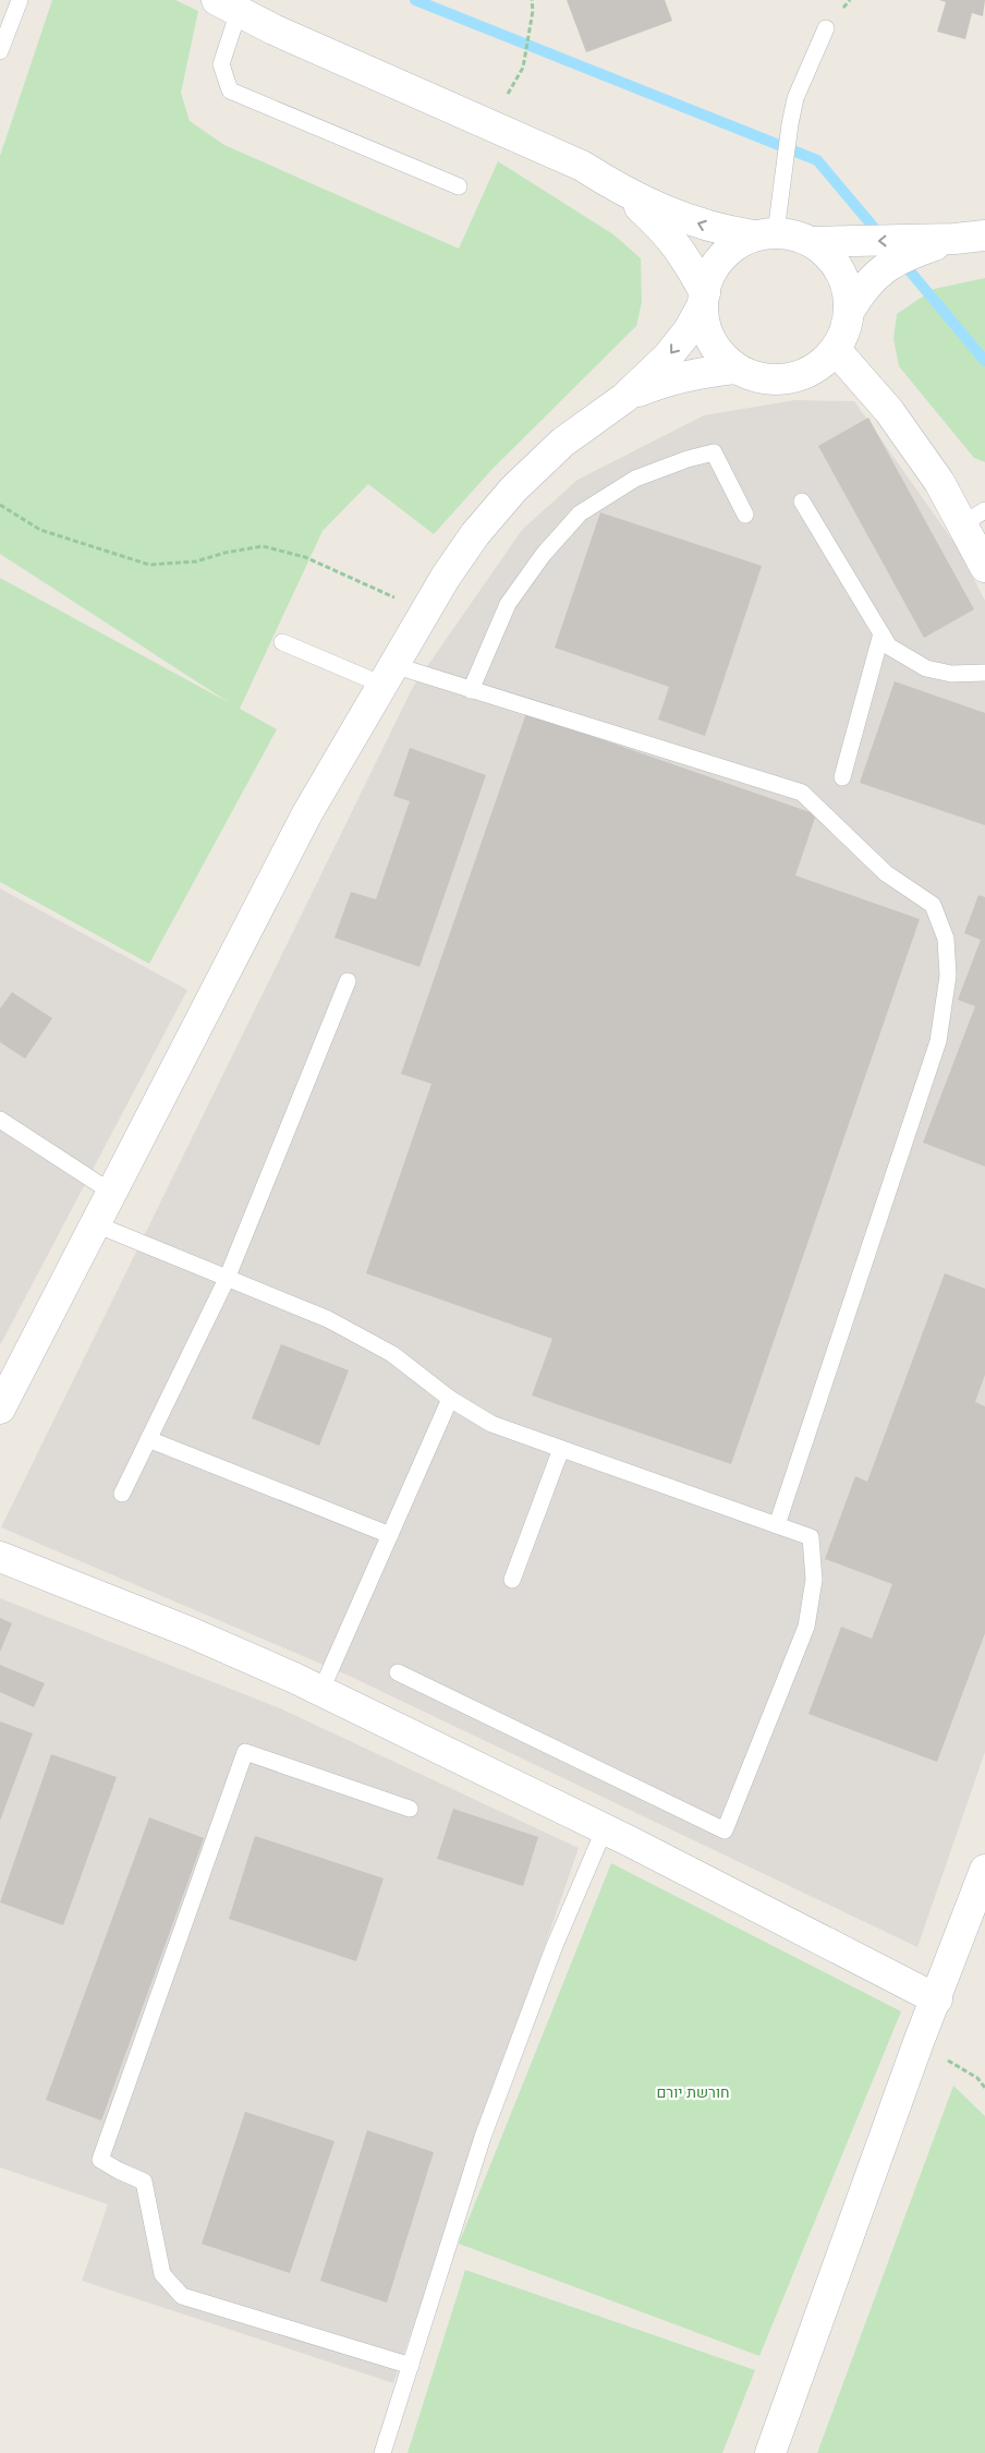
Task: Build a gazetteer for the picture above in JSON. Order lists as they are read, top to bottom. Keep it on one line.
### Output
{"parks":["חורשת יורם"]}
